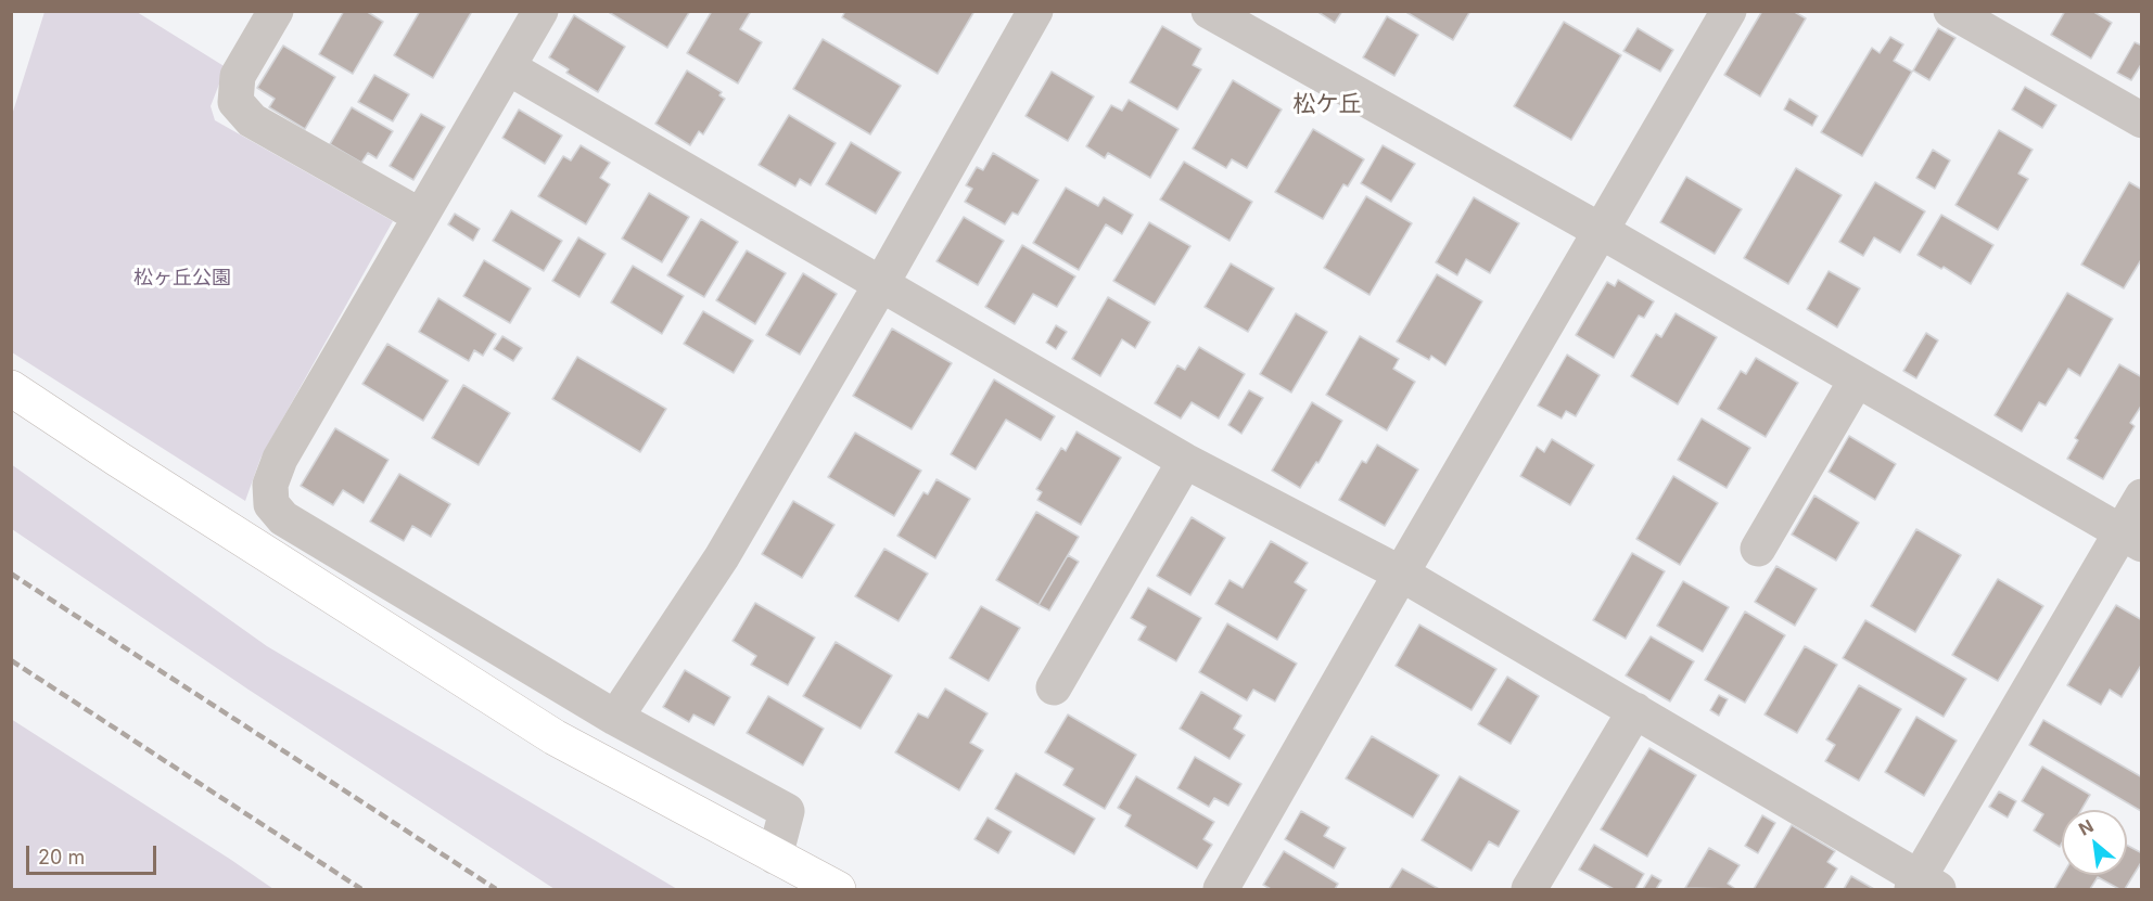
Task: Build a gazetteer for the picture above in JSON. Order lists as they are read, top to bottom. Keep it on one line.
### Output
{"districts":["松ケ丘"],"parks":["松ヶ丘公園"],"scale_bar":"20 m","north":"top left"}
